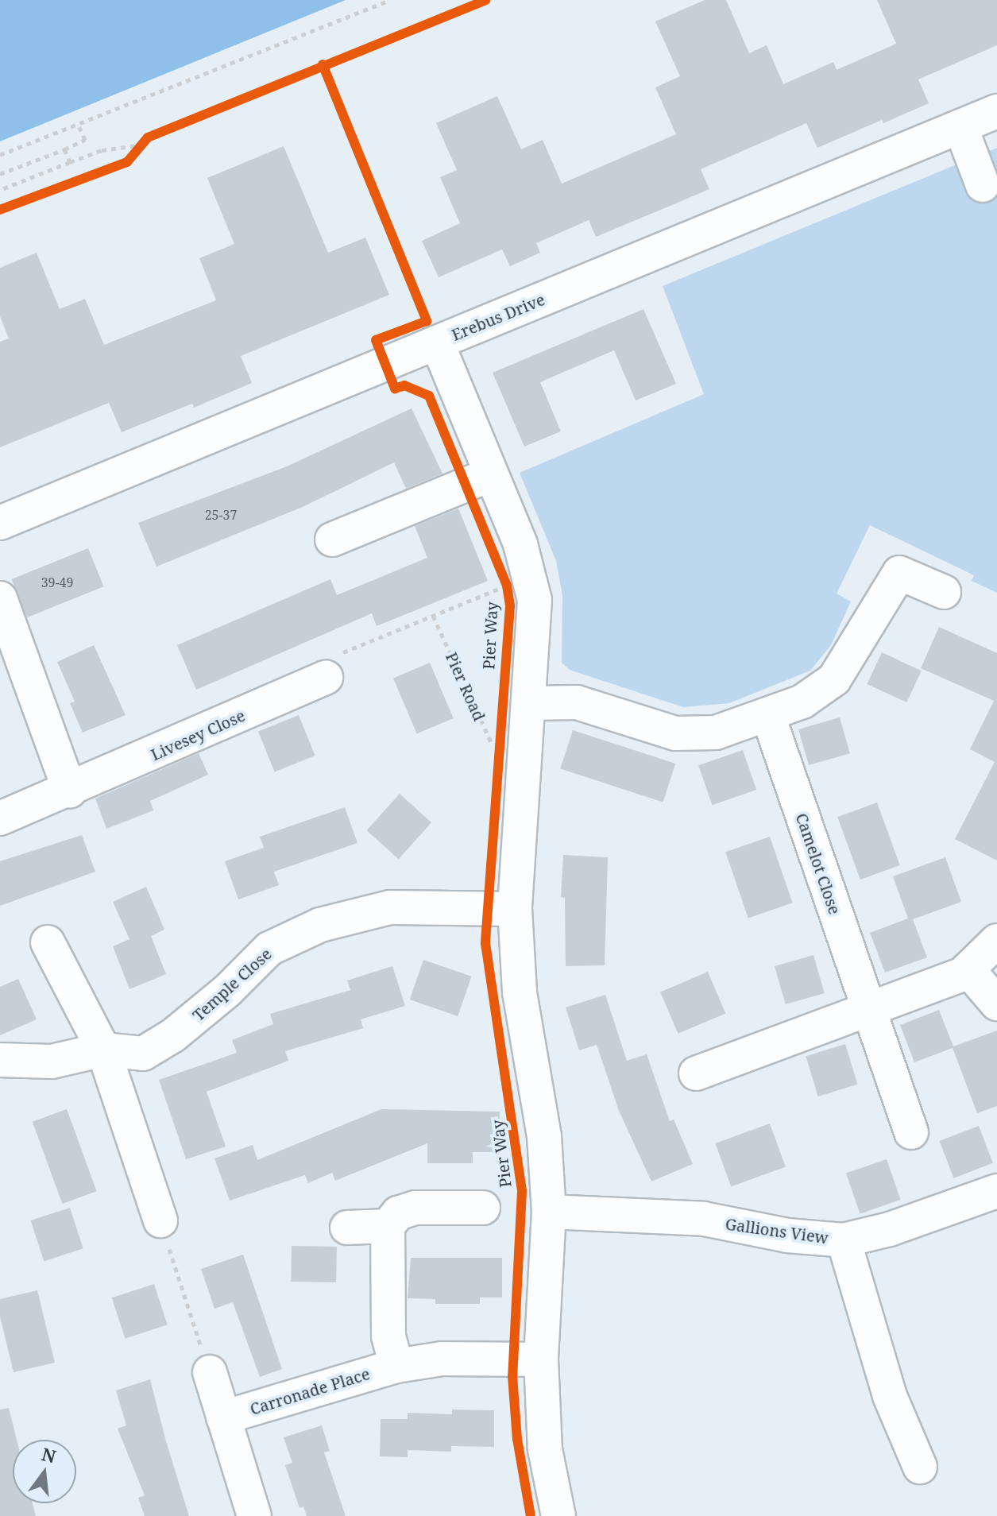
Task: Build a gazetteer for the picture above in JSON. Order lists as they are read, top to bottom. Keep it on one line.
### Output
{"streets":{"street":["Erebus Drive","Livesey Close","Camelot Close","Temple Close","Gallions View","Carronade Place"],"path":["Pier Road"],"cycle path":["Pier Way"]},"house_numbers":["25-37","39-49"],"north":"top"}
